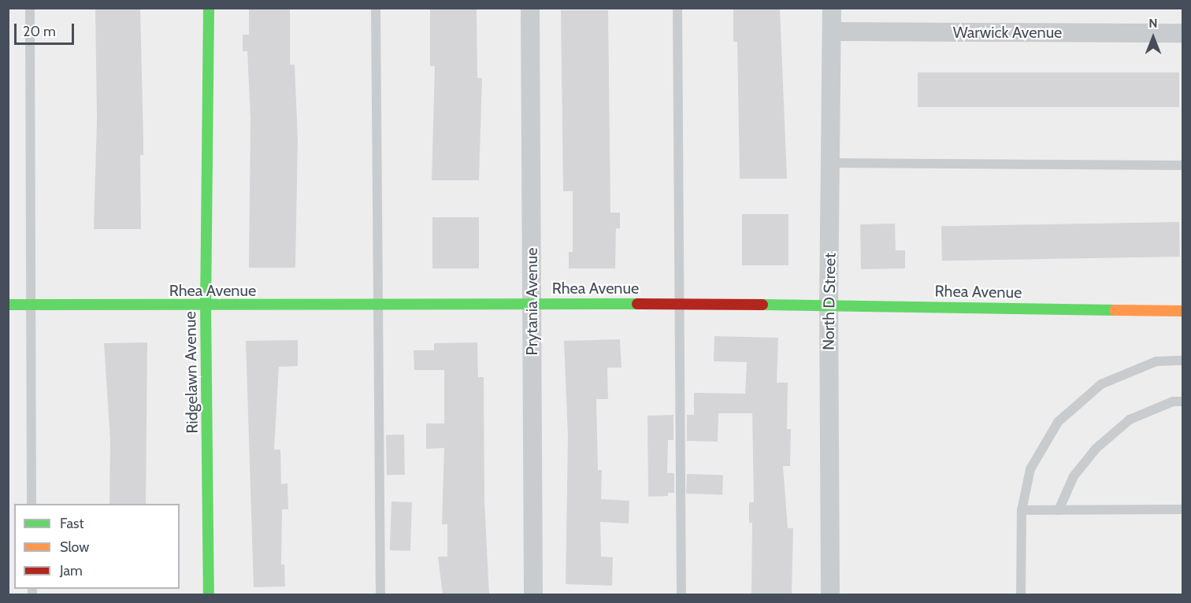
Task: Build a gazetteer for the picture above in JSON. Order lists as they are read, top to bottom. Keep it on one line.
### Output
{"streets":{"street":["Warwick Avenue","Rhea Avenue","Prytania Avenue","North D Street","Ridgelawn Avenue"]},"crossings":[["Warwick Avenue","North D Street"],["Rhea Avenue","Prytania Avenue"],["Rhea Avenue","North D Street"],["Rhea Avenue","Ridgelawn Avenue"]],"legend":["Fast","Slow","Jam"],"scale_bar":"20 m","north":"top"}
